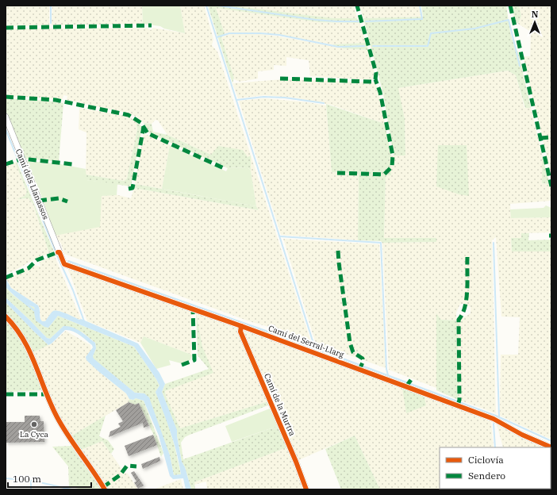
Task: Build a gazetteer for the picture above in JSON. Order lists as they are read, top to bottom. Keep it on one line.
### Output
{"streets":{"street":["Camí dels Llanassos","Camí del Serral-Llarg","Camí de la Murtra"]},"crossings":[["Camí dels Llanassos","Camí del Serral-Llarg"],["Camí del Serral-Llarg","Camí de la Murtra"]],"places":["La Cyca"],"legend":["Ciclovía","Sendero"],"scale_bar":"100 m","north":"top"}
